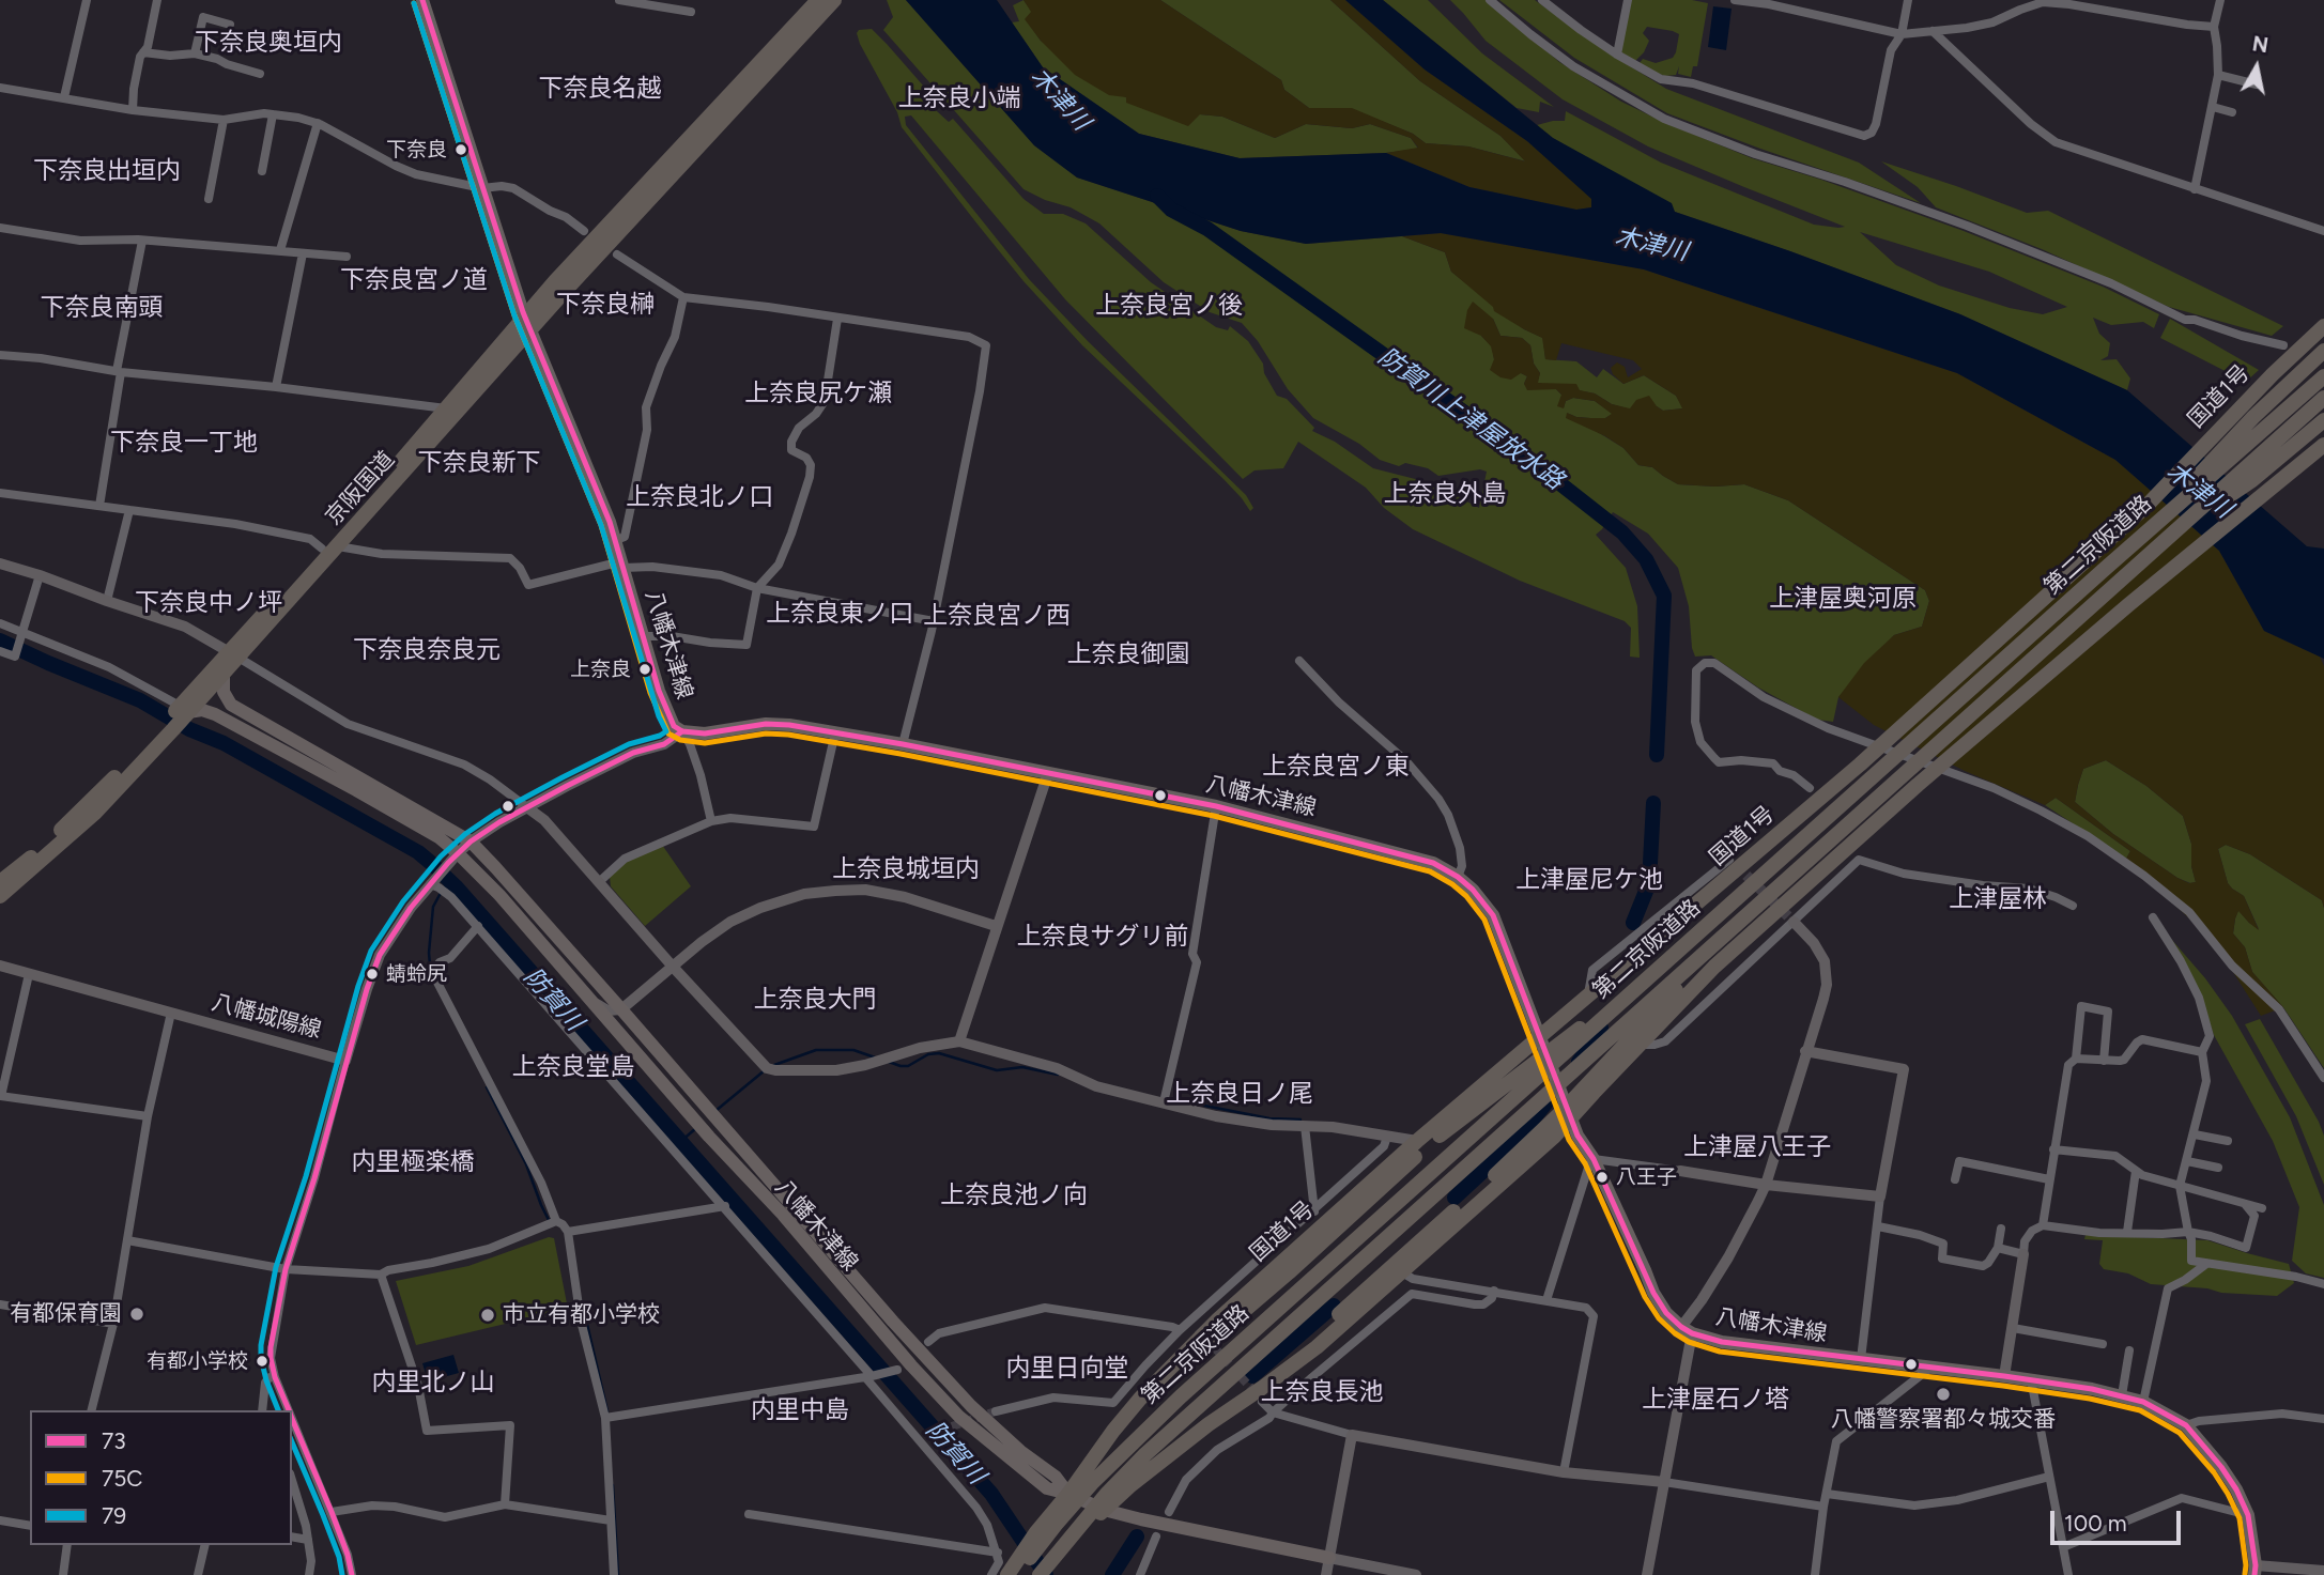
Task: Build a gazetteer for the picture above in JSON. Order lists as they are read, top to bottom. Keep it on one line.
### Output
{"streets":{"highway":["国道1号","京阪国道","第二京阪道路"],"main road":["八幡木津線"],"street":["八幡城陽線"]},"crossings":[["国道1号","八幡木津線"],["京阪国道","八幡木津線"],["八幡木津線","八幡城陽線"]],"districts":["下奈良奥垣内","下奈良名越","上奈良小端","下奈良出垣内","下奈良宮ノ道","下奈良榊","上奈良宮ノ後","下奈良南頭","上奈良尻ケ瀬","下奈良一丁地","下奈良新下","上奈良外島","上奈良北ノ口","上津屋奥河原","下奈良中ノ坪","上奈良東ノ口","上奈良宮ノ西","下奈良奈良元","上奈良御園","上奈良宮ノ東","上奈良城垣内","上津屋尼ケ池","上津屋林","上奈良サグリ前","上奈良大門","上奈良堂島","上奈良日ノ尾","上津屋八王子","内里極楽橋","上奈良池ノ向","内里日向堂","内里北ノ山","上奈良長池","上津屋石ノ塔","内里中島"],"water":["木津川","防賀川上津屋放水路","防賀川"],"places":["下奈良","上奈良","蜻蛉尻","八王子","有都保育園","市立有都小学校","有都小学校","八幡警察署都々城交番"],"lines":["transit line 73","transit line 75C","transit line 79"],"legend":["73","75C","79"],"scale_bar":"100 m","north":"top"}
